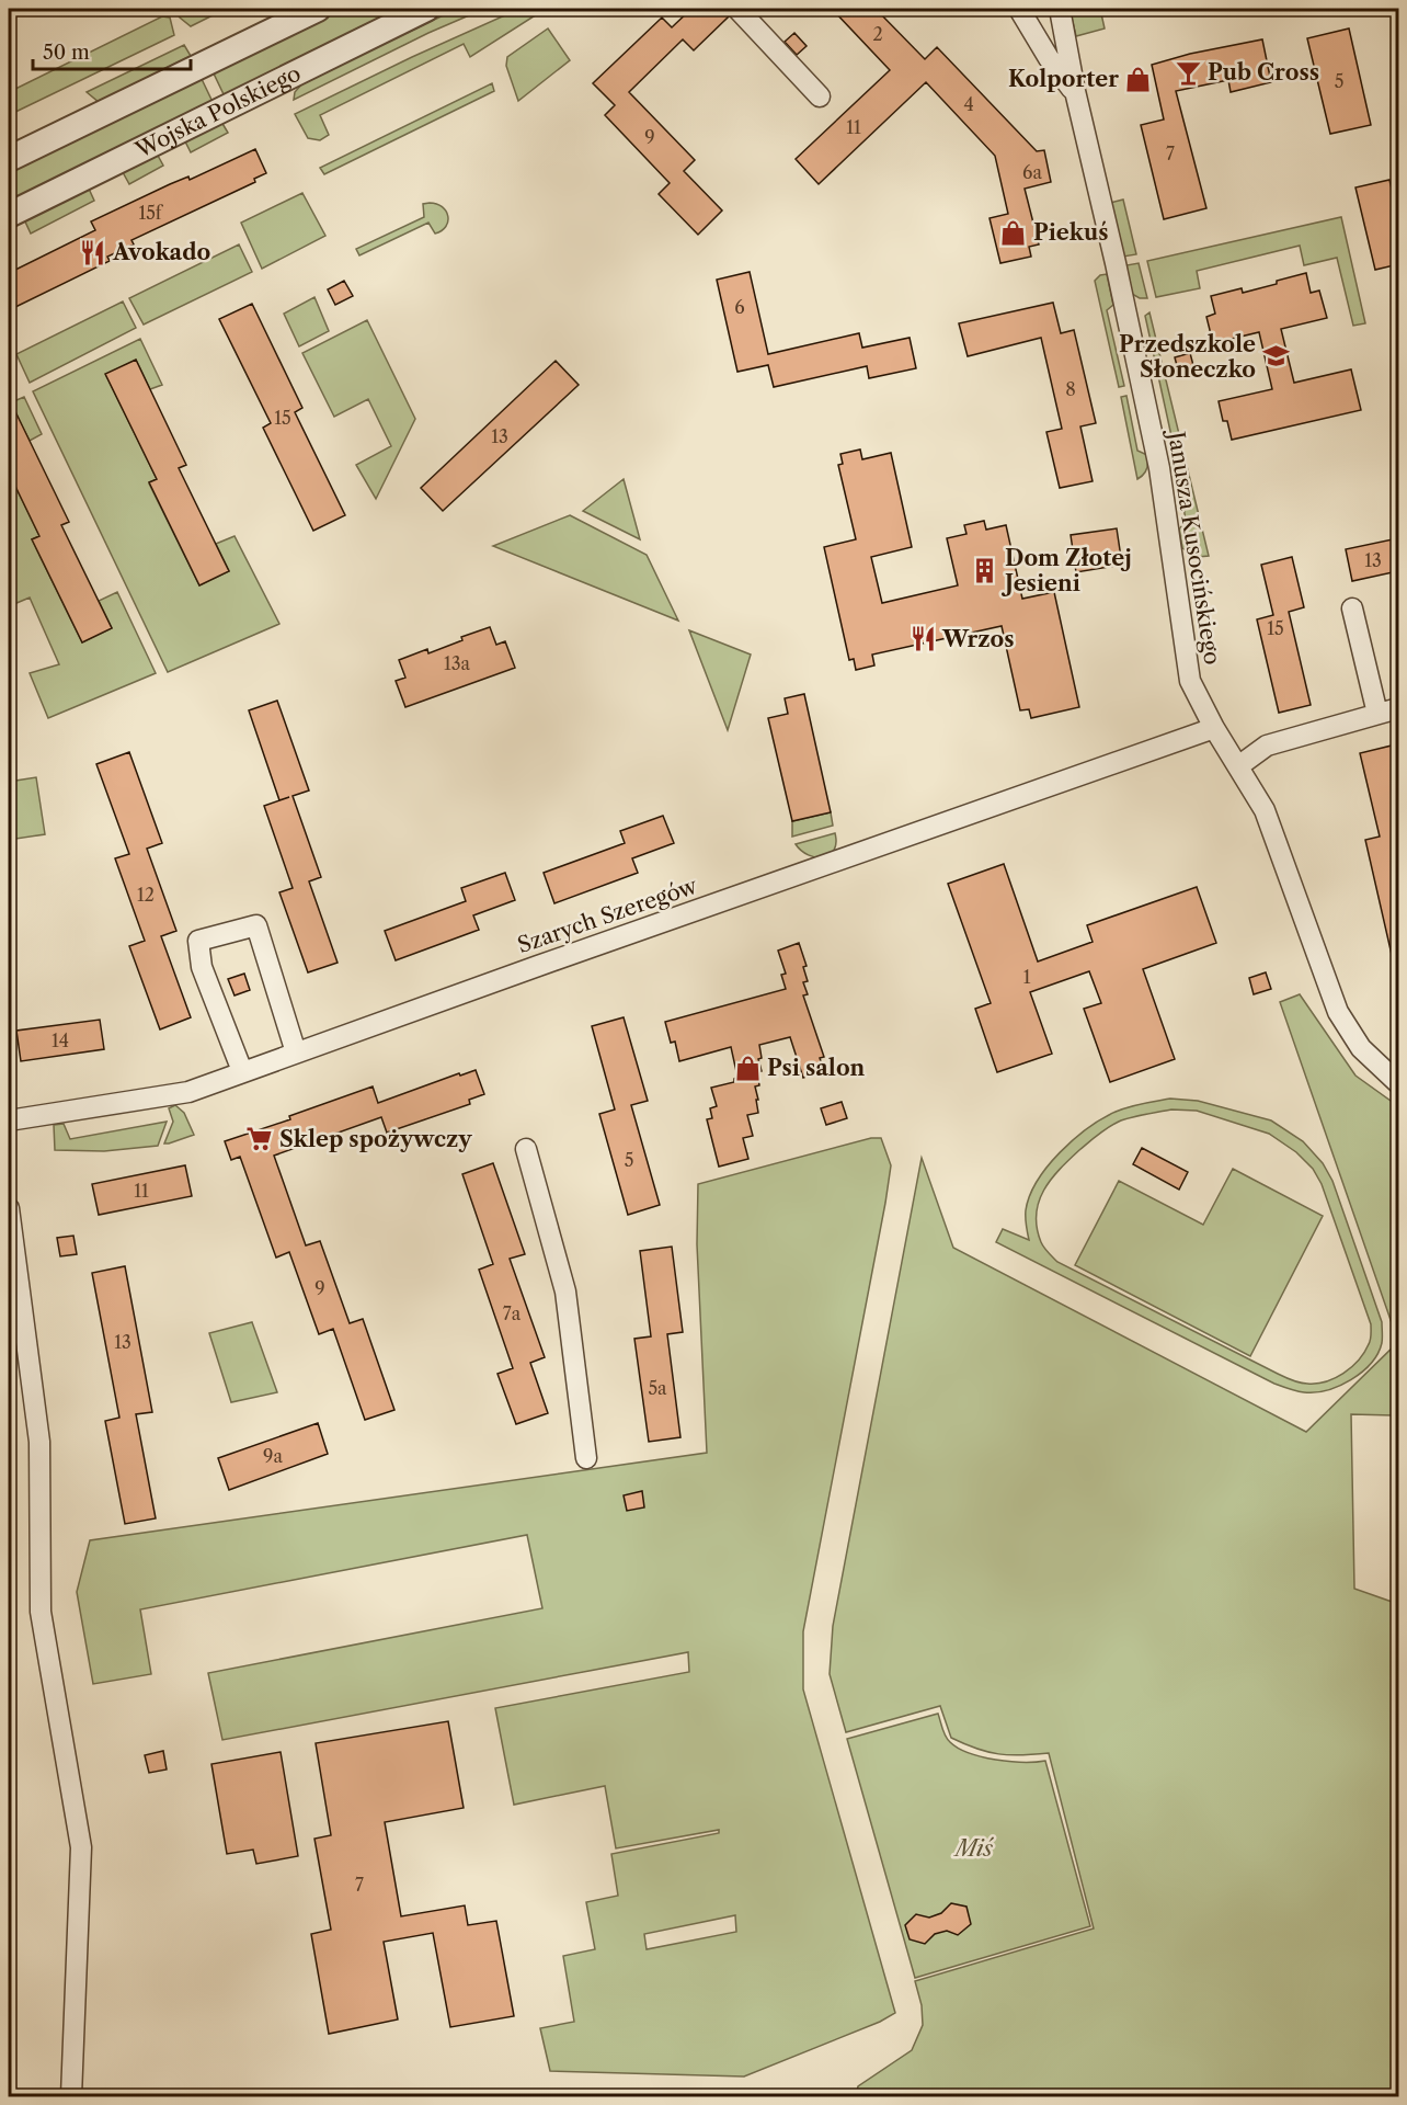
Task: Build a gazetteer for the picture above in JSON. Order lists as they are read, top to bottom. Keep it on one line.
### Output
{"streets":{"street":["Wojska Polskiego","Janusza Kusocińskiego","Szarych Szeregów"]},"crossings":[["Janusza Kusocińskiego","Szarych Szeregów"]],"parks":["Miś"],"places":{"bar":["Pub Cross"],"shop":["Kolporter","Piekuś","Psi salon"],"restaurant":["Avokado","Wrzos"],"school or university":["Przedszkole Słoneczko"],"building":["Dom Złotej Jesieni"],"supermarket":["Sklep spożywczy"]},"house_numbers":["2","5","4","11","9","7","6a","15f","6","8","15","13","13","15","13a","12","1","14","5","11","9","7a","13","5a","9a","7"],"scale_bar":"50 m"}
